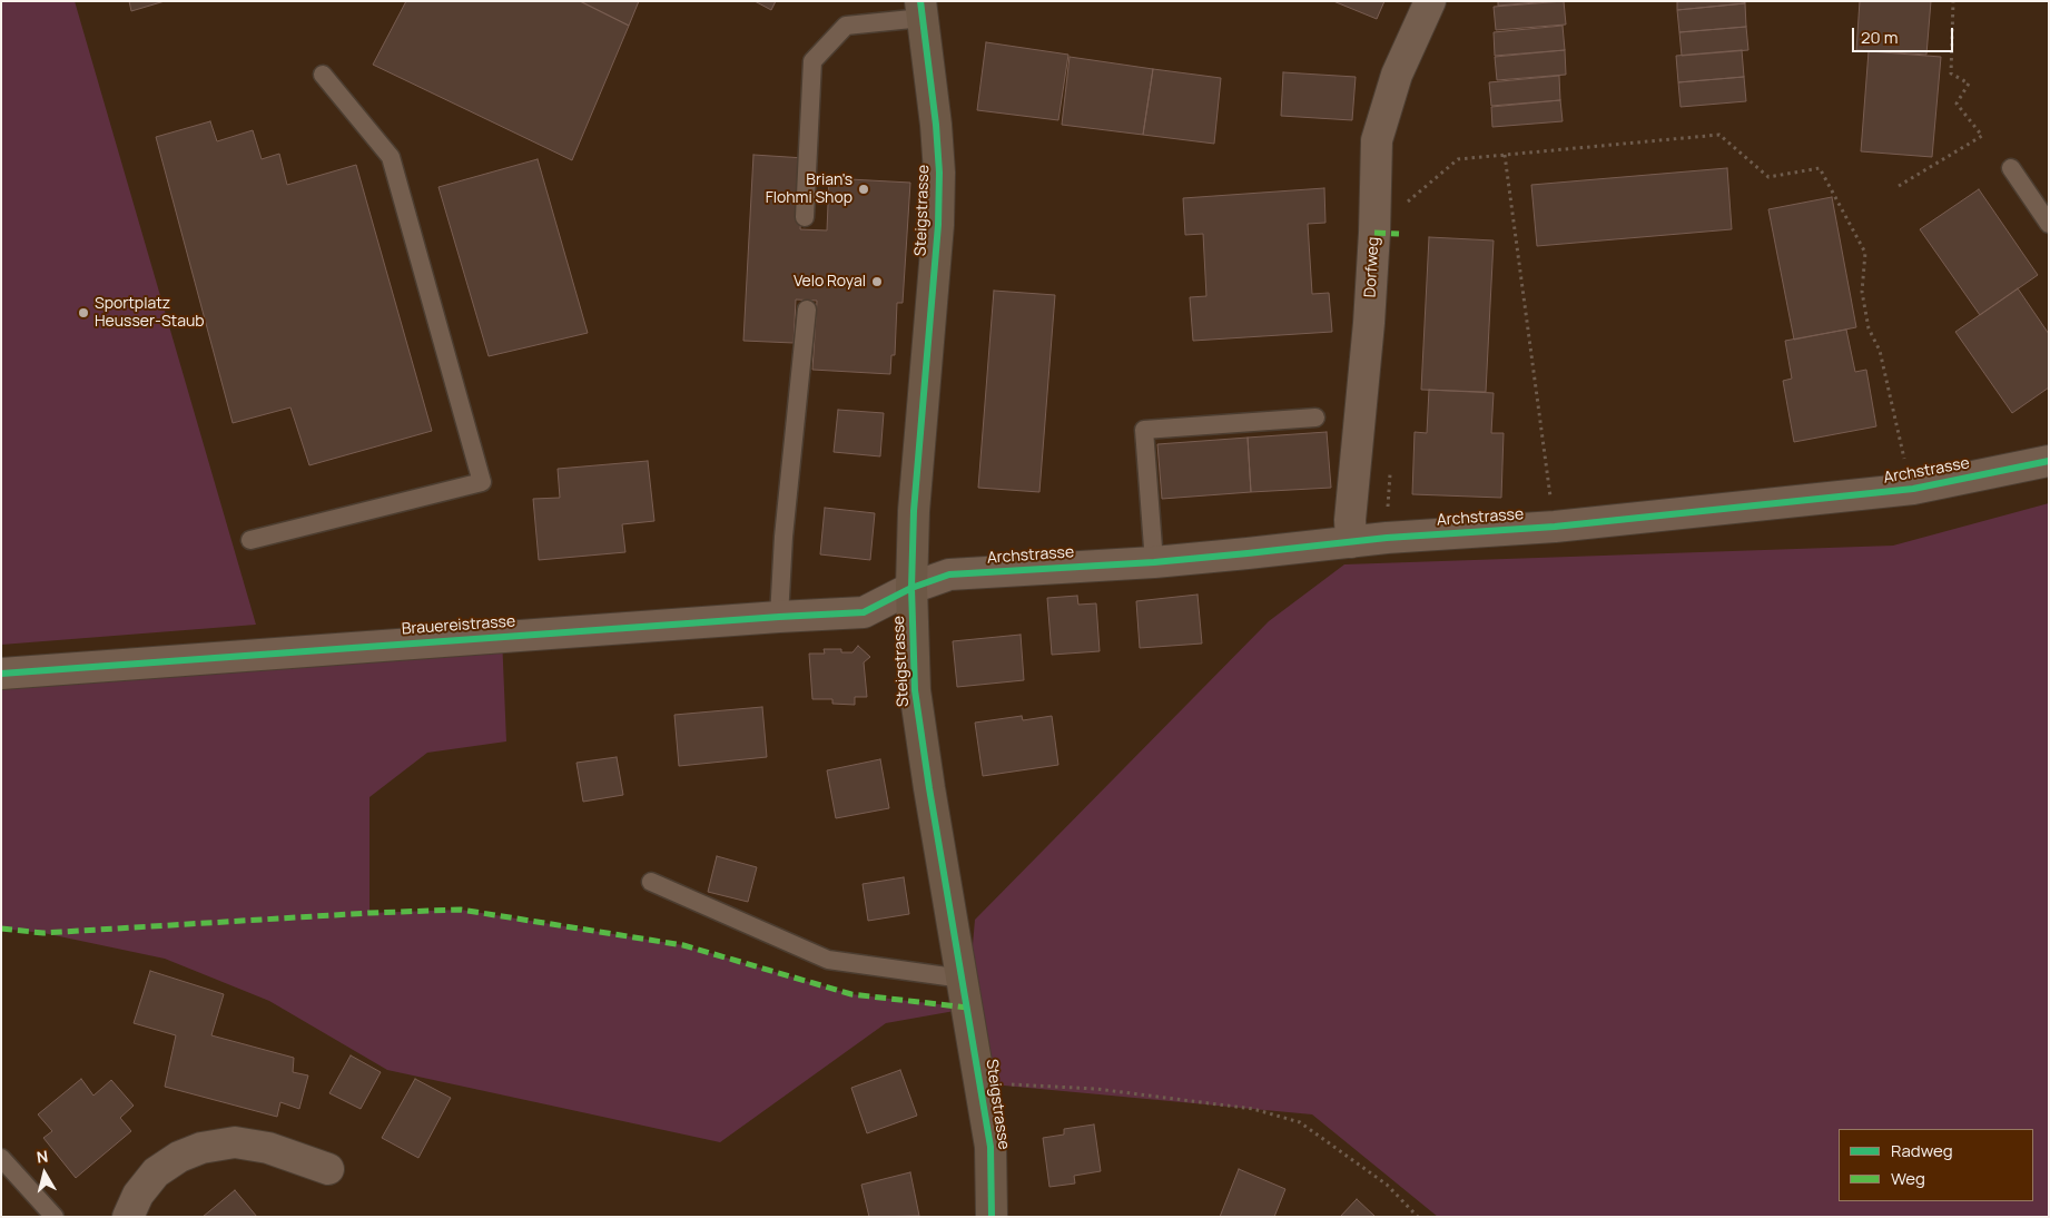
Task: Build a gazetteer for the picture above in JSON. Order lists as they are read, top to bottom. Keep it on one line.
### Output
{"streets":{"street":["Steigstrasse","Dorfweg","Archstrasse","Brauereistrasse"]},"crossings":[["Steigstrasse","Archstrasse"],["Steigstrasse","Brauereistrasse"],["Dorfweg","Archstrasse"],["Archstrasse","Brauereistrasse"]],"places":["Brian's Flohmi Shop","Velo Royal","Sportplatz Heusser-Staub"],"legend":["Radweg","Weg"],"scale_bar":"20 m","north":"top"}
